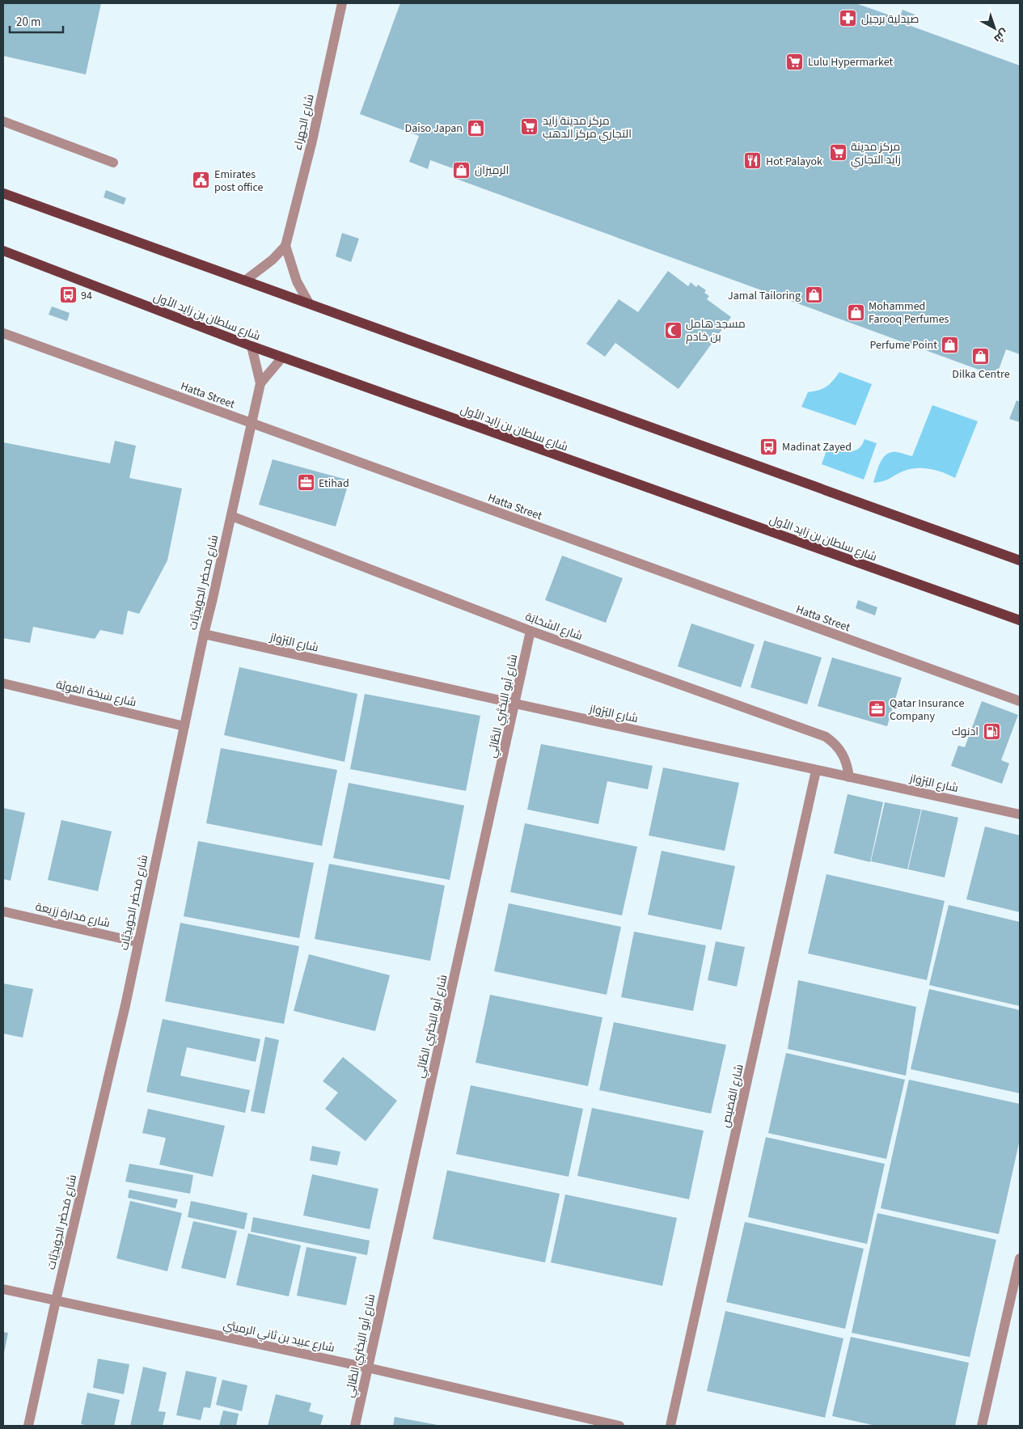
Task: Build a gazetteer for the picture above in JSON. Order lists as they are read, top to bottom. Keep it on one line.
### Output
{"streets":{"main road":["شارع سلطان بن زايد الأول"],"street":["شارع الجهراء","Hatta Street","شارع مَحضَر الحِوَيذِيَّات","شارع السَّحَابَة","شارع البُرْوَاز","شارع سَبخة العَوِيَّة","شارع أبو البَختَرِي الطَّائِي","شارع مَدارة زِرَيعة","شارع القِصَيص","شارع عبيد بن ثاني الرميثي"]},"crossings":[["شارع سلطان بن زايد الأول","شارع مَحضَر الحِوَيذِيَّات"],["Hatta Street","شارع مَحضَر الحِوَيذِيَّات"],["شارع مَحضَر الحِوَيذِيَّات","شارع السَّحَابَة"],["شارع مَحضَر الحِوَيذِيَّات","شارع البُرْوَاز"],["شارع مَحضَر الحِوَيذِيَّات","شارع سَبخة العَوِيَّة"],["شارع مَحضَر الحِوَيذِيَّات","شارع مَدارة زِرَيعة"],["شارع مَحضَر الحِوَيذِيَّات","شارع عبيد بن ثاني الرميثي"],["شارع السَّحَابَة","شارع البُرْوَاز"],["شارع السَّحَابَة","شارع أبو البَختَرِي الطَّائِي"],["شارع البُرْوَاز","شارع أبو البَختَرِي الطَّائِي"],["شارع البُرْوَاز","شارع القِصَيص"],["شارع أبو البَختَرِي الطَّائِي","شارع عبيد بن ثاني الرميثي"]],"places":{"pharmacy":["صيدلية برجيل"],"supermarket":["Lulu Hypermarket","مركز مدينة زايد التجاري مركز الدهب","مركز مدينة زايد التجاري"],"shop":["Daiso Japan","الرميزان","Jamal Tailoring","Mohammed Farooq Perfumes","Perfume Point","Dilka Centre"],"restaurant":["Hot Palayok"],"public building":["Emirates post office"],"bus stop":["94","Madinat Zayed"],"mosque":["مسجد هامل بن خادم"],"office":["Etihad","Qatar Insurance Company"],"fuel station":["ادنوك"]},"scale_bar":"20 m","north":"bottom right"}
